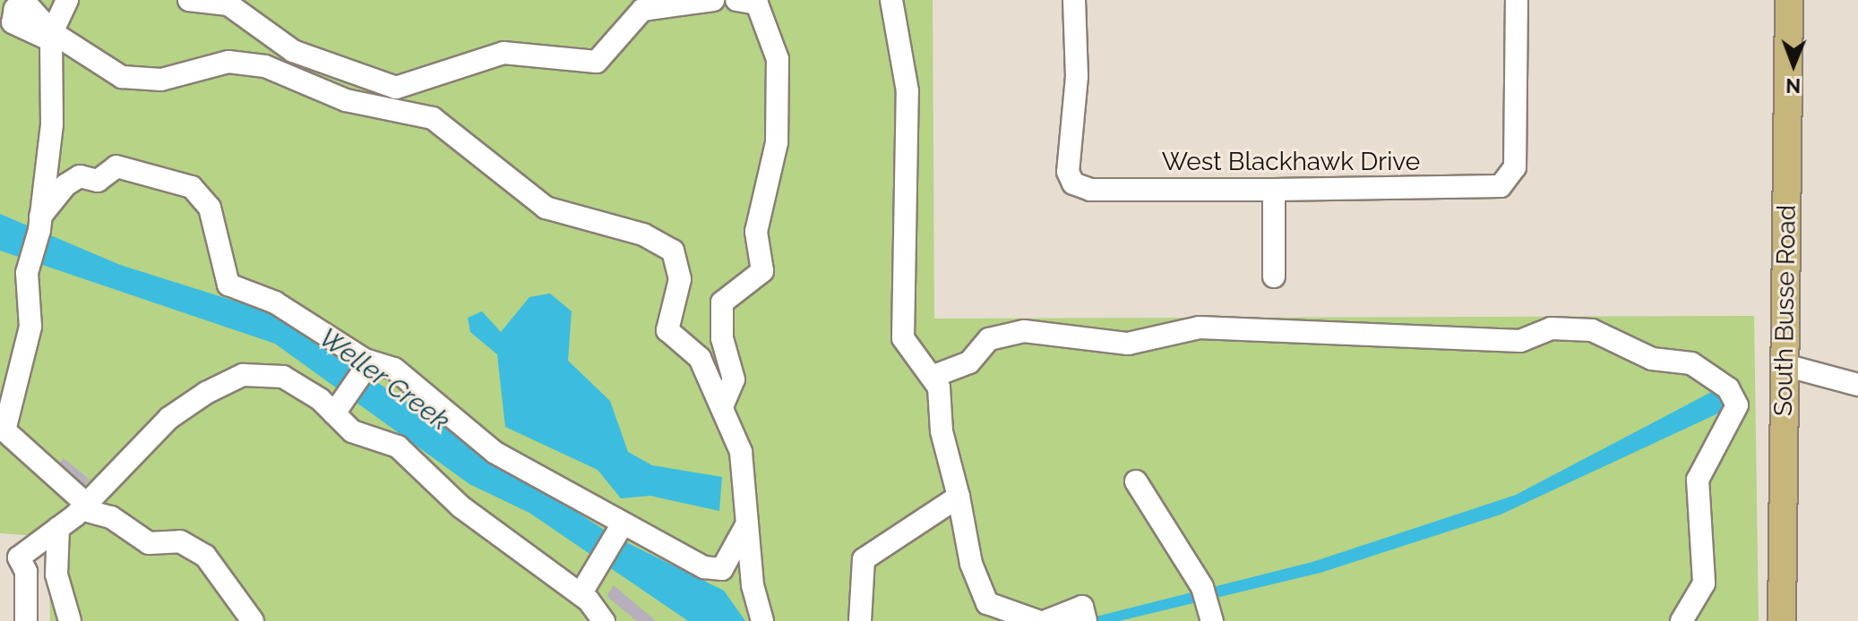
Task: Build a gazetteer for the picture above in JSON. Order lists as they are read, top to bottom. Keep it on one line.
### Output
{"streets":{"main road":["South Busse Road"],"street":["West Blackhawk Drive"]},"water":["Weller Creek"],"north":"bottom"}
